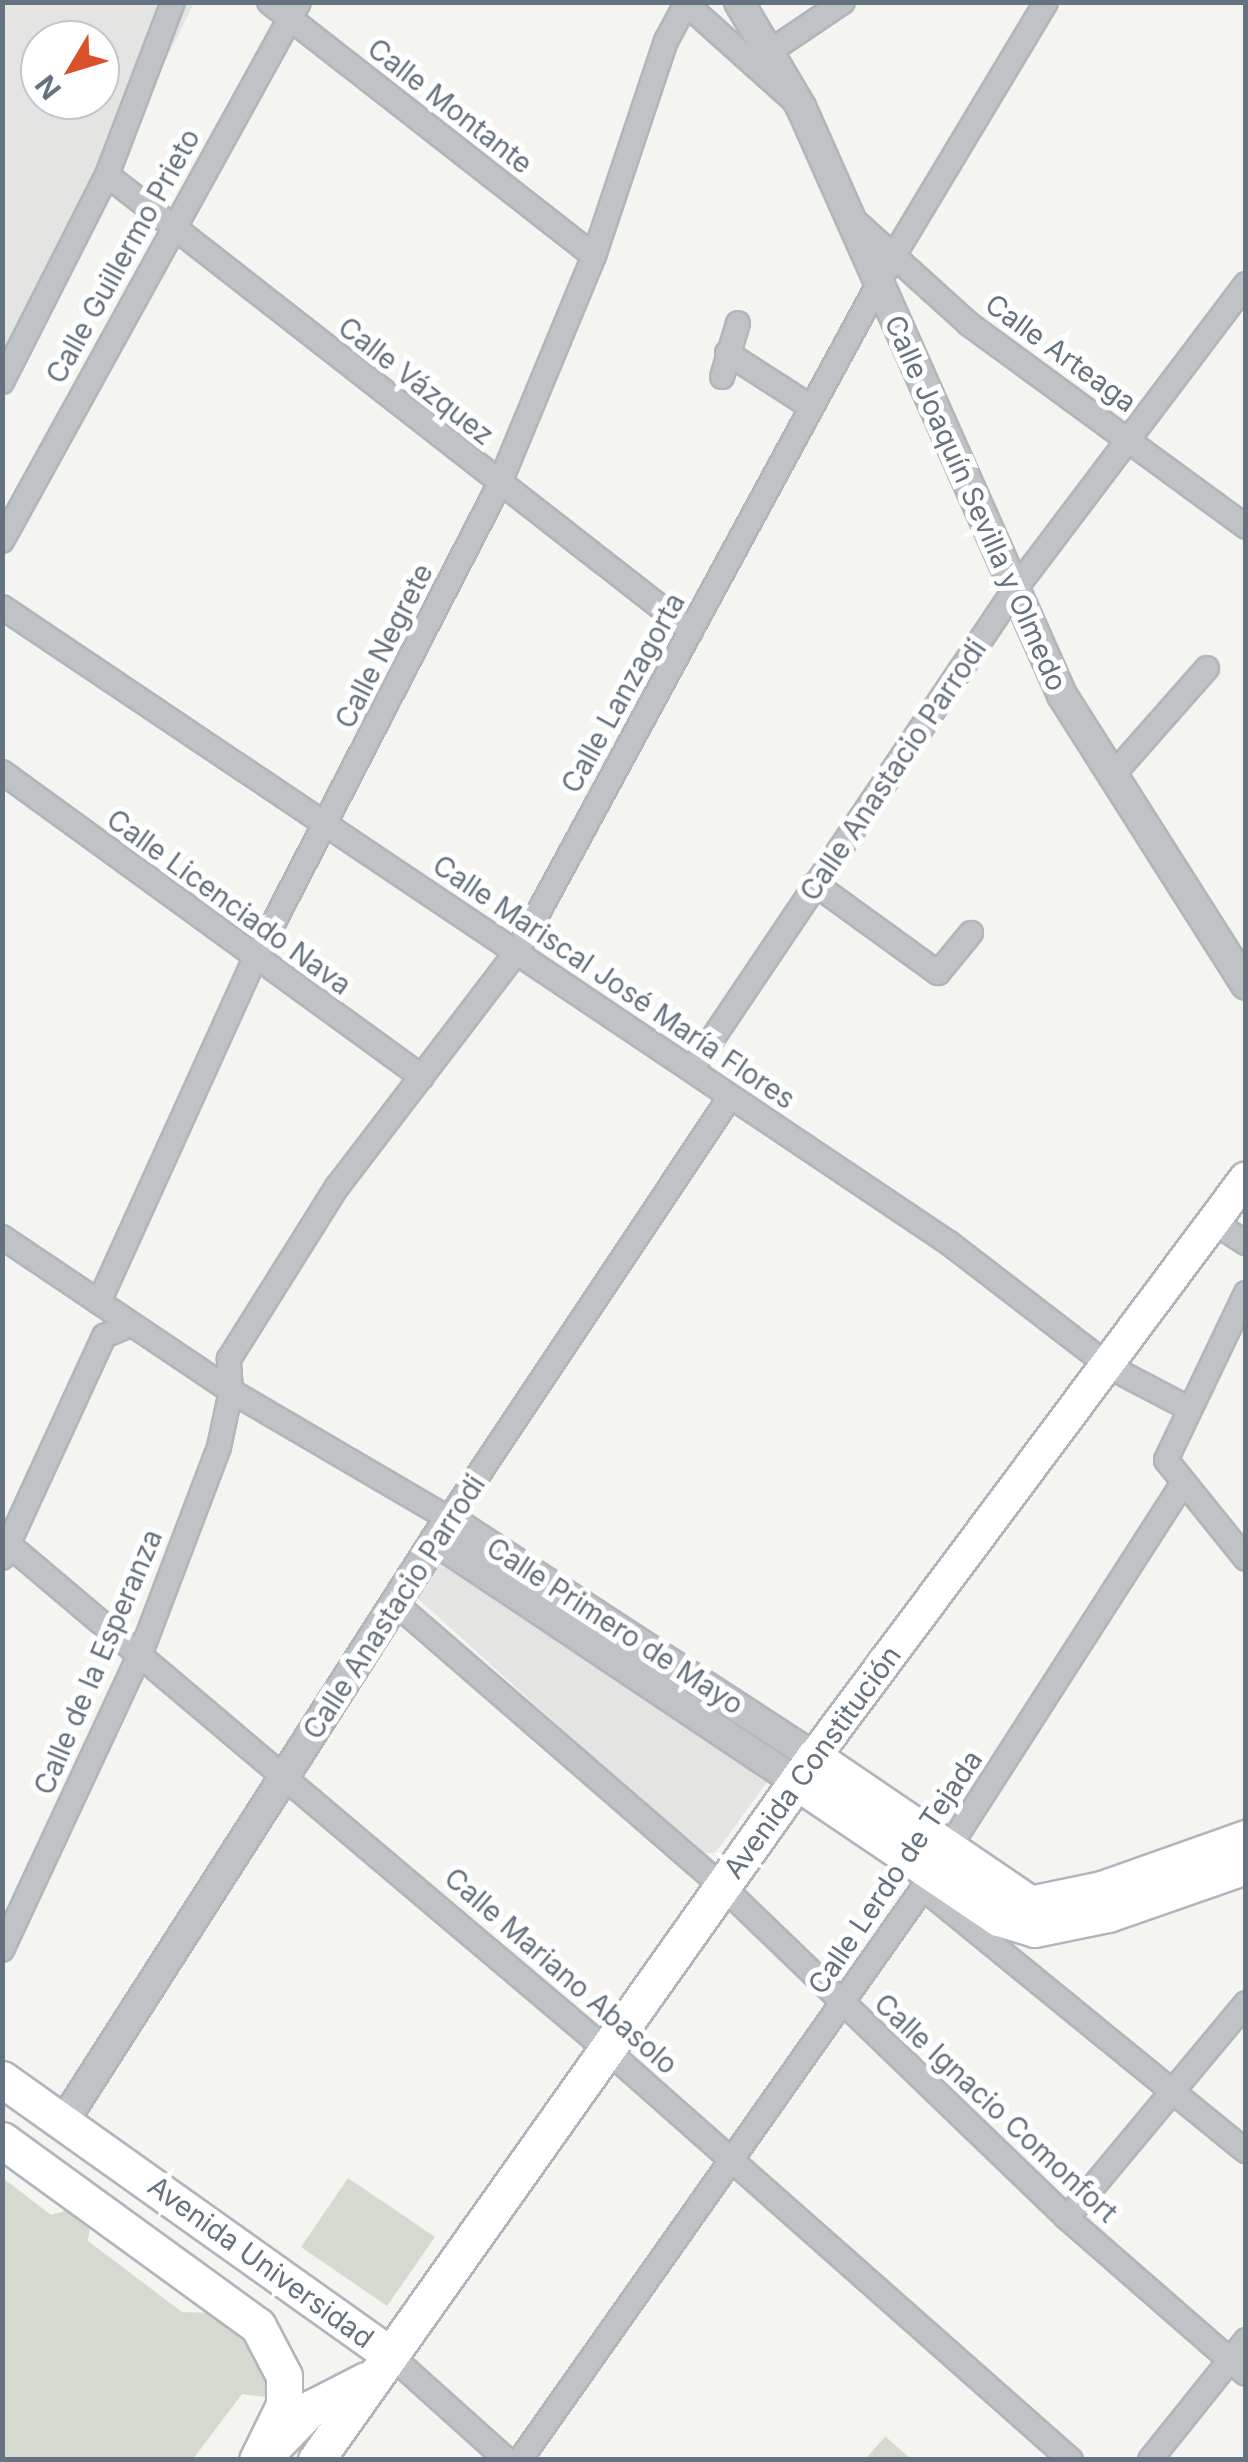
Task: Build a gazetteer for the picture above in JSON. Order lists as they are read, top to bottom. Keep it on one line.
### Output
{"streets":{"main road":["Calle Primero de Mayo","Avenida Constitución","Avenida Universidad"],"street":["Calle Montante","Calle Guillermo Prieto","Calle Arteaga","Calle Vázquez","Calle Joaquín Sevilla y Olmedo","Calle Negrete","Calle Lanzagorta","Calle Anastacio Parrodi","Calle Licenciado Nava","Calle Mariscal José María Flores","Calle de la Esperanza","Calle Lerdo de Tejada","Calle Mariano Abasolo","Calle Ignacio Comonfort"]},"crossings":[["Calle Montante","Calle Guillermo Prieto"],["Calle Montante","Calle Negrete"],["Calle Guillermo Prieto","Calle Vázquez"],["Calle Arteaga","Calle Joaquín Sevilla y Olmedo"],["Calle Arteaga","Calle Lanzagorta"],["Calle Arteaga","Calle Anastacio Parrodi"],["Calle Vázquez","Calle Negrete"],["Calle Vázquez","Calle Lanzagorta"],["Calle Joaquín Sevilla y Olmedo","Calle Lanzagorta"],["Calle Joaquín Sevilla y Olmedo","Calle Anastacio Parrodi"],["Calle Negrete","Calle Licenciado Nava"],["Calle Negrete","Calle Mariscal José María Flores"],["Calle Negrete","Calle Primero de Mayo"],["Calle Lanzagorta","Calle Licenciado Nava"],["Calle Lanzagorta","Calle Mariscal José María Flores"],["Calle Lanzagorta","Calle Primero de Mayo"],["Calle Lanzagorta","Calle de la Esperanza"],["Calle Anastacio Parrodi","Calle Mariscal José María Flores"],["Calle Anastacio Parrodi","Calle Primero de Mayo"],["Calle Anastacio Parrodi","Calle Mariano Abasolo"],["Calle Anastacio Parrodi","Calle Ignacio Comonfort"],["Calle Anastacio Parrodi","Avenida Universidad"],["Calle Mariscal José María Flores","Avenida Constitución"],["Calle Primero de Mayo","Calle de la Esperanza"],["Calle Primero de Mayo","Avenida Constitución"],["Calle Primero de Mayo","Calle Lerdo de Tejada"],["Calle de la Esperanza","Calle Mariano Abasolo"],["Avenida Constitución","Calle Mariano Abasolo"],["Avenida Constitución","Calle Ignacio Comonfort"],["Avenida Constitución","Avenida Universidad"],["Calle Lerdo de Tejada","Calle Mariano Abasolo"],["Calle Lerdo de Tejada","Calle Ignacio Comonfort"]],"north":"bottom left"}
